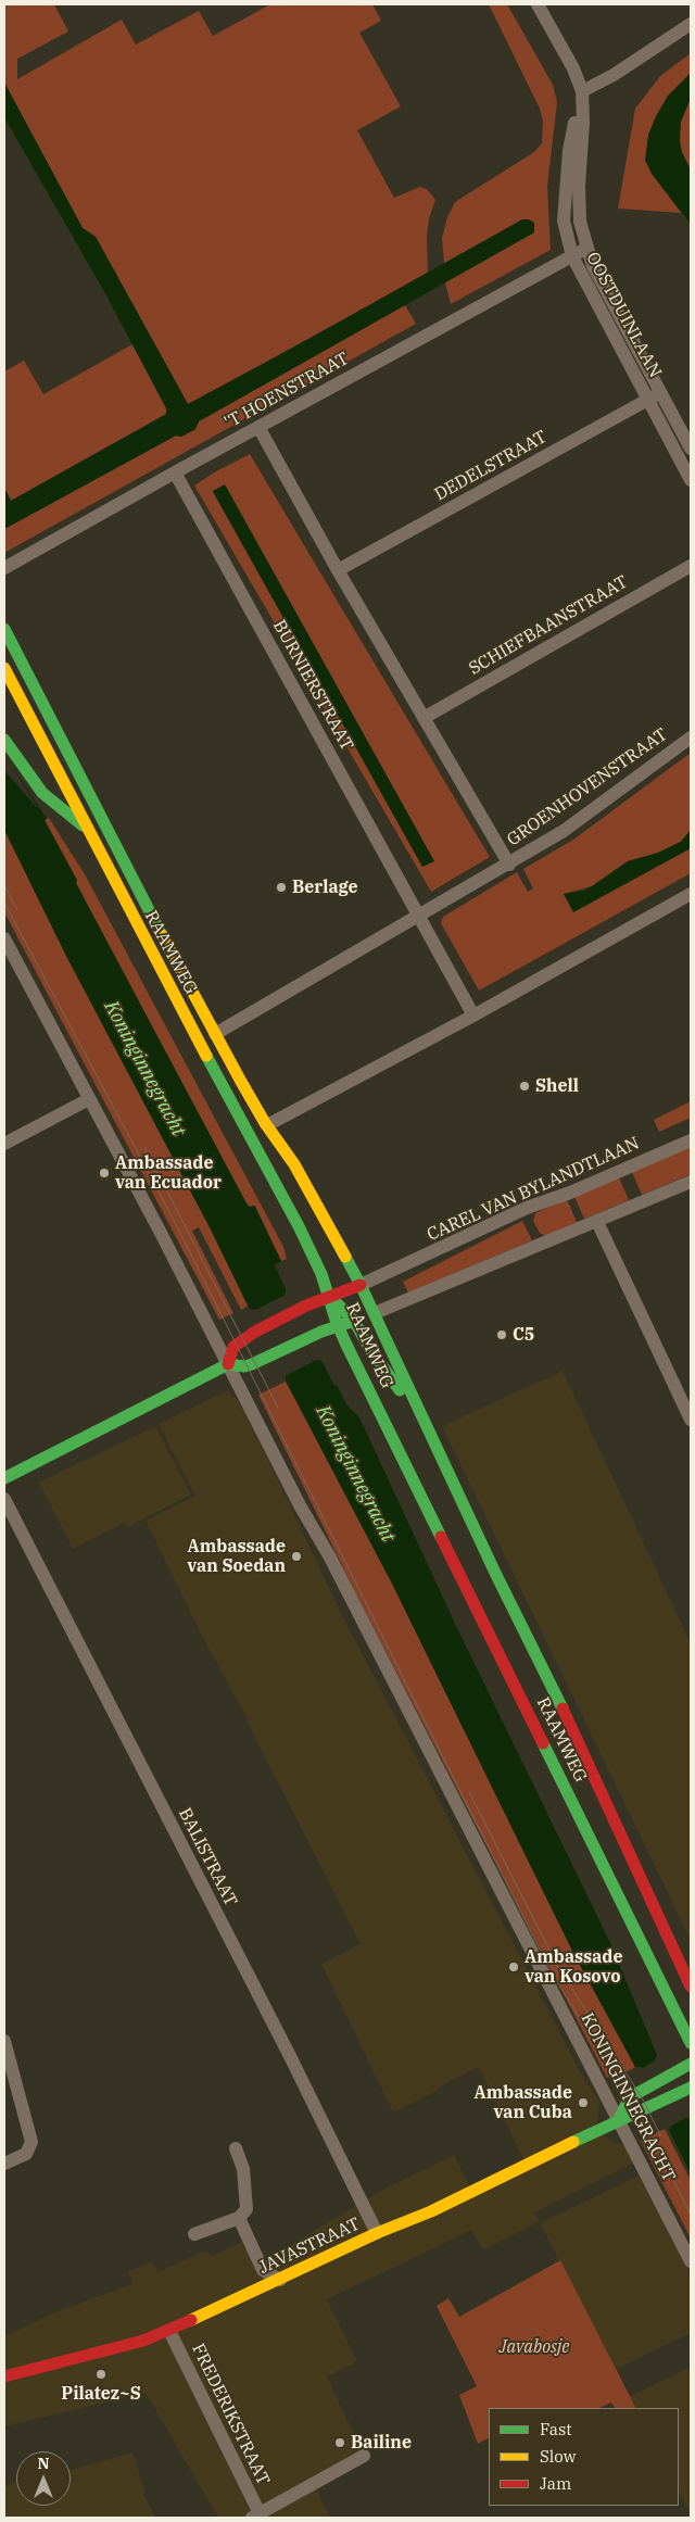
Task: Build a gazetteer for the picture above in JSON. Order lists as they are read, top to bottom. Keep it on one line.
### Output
{"streets":{"main road":["RAAMWEG","JAVASTRAAT"],"street":["OOSTDUINLAAN","'T HOENSTRAAT","DEDELSTRAAT","SCHIEFBAANSTRAAT","BURNIERSTRAAT","GROENHOVENSTRAAT","CAREL VAN BYLANDTLAAN","BALISTRAAT","KONINGINNEGRACHT","FREDERIKSTRAAT"]},"crossings":[["OOSTDUINLAAN","'T HOENSTRAAT"],["OOSTDUINLAAN","DEDELSTRAAT"],["'T HOENSTRAAT","BURNIERSTRAAT"],["BURNIERSTRAAT","GROENHOVENSTRAAT"],["GROENHOVENSTRAAT","RAAMWEG"],["RAAMWEG","CAREL VAN BYLANDTLAAN"],["BALISTRAAT","JAVASTRAAT"],["KONINGINNEGRACHT","JAVASTRAAT"],["JAVASTRAAT","FREDERIKSTRAAT"]],"water":["Koninginnegracht"],"parks":["Javabosje"],"places":["Berlage","Shell","Ambassade van Ecuador","C5","Ambassade van Soedan","Ambassade van Kosovo","Ambassade van Cuba","Pilatez~S","Bailine"],"legend":["Fast","Slow","Jam"],"north":"top"}
